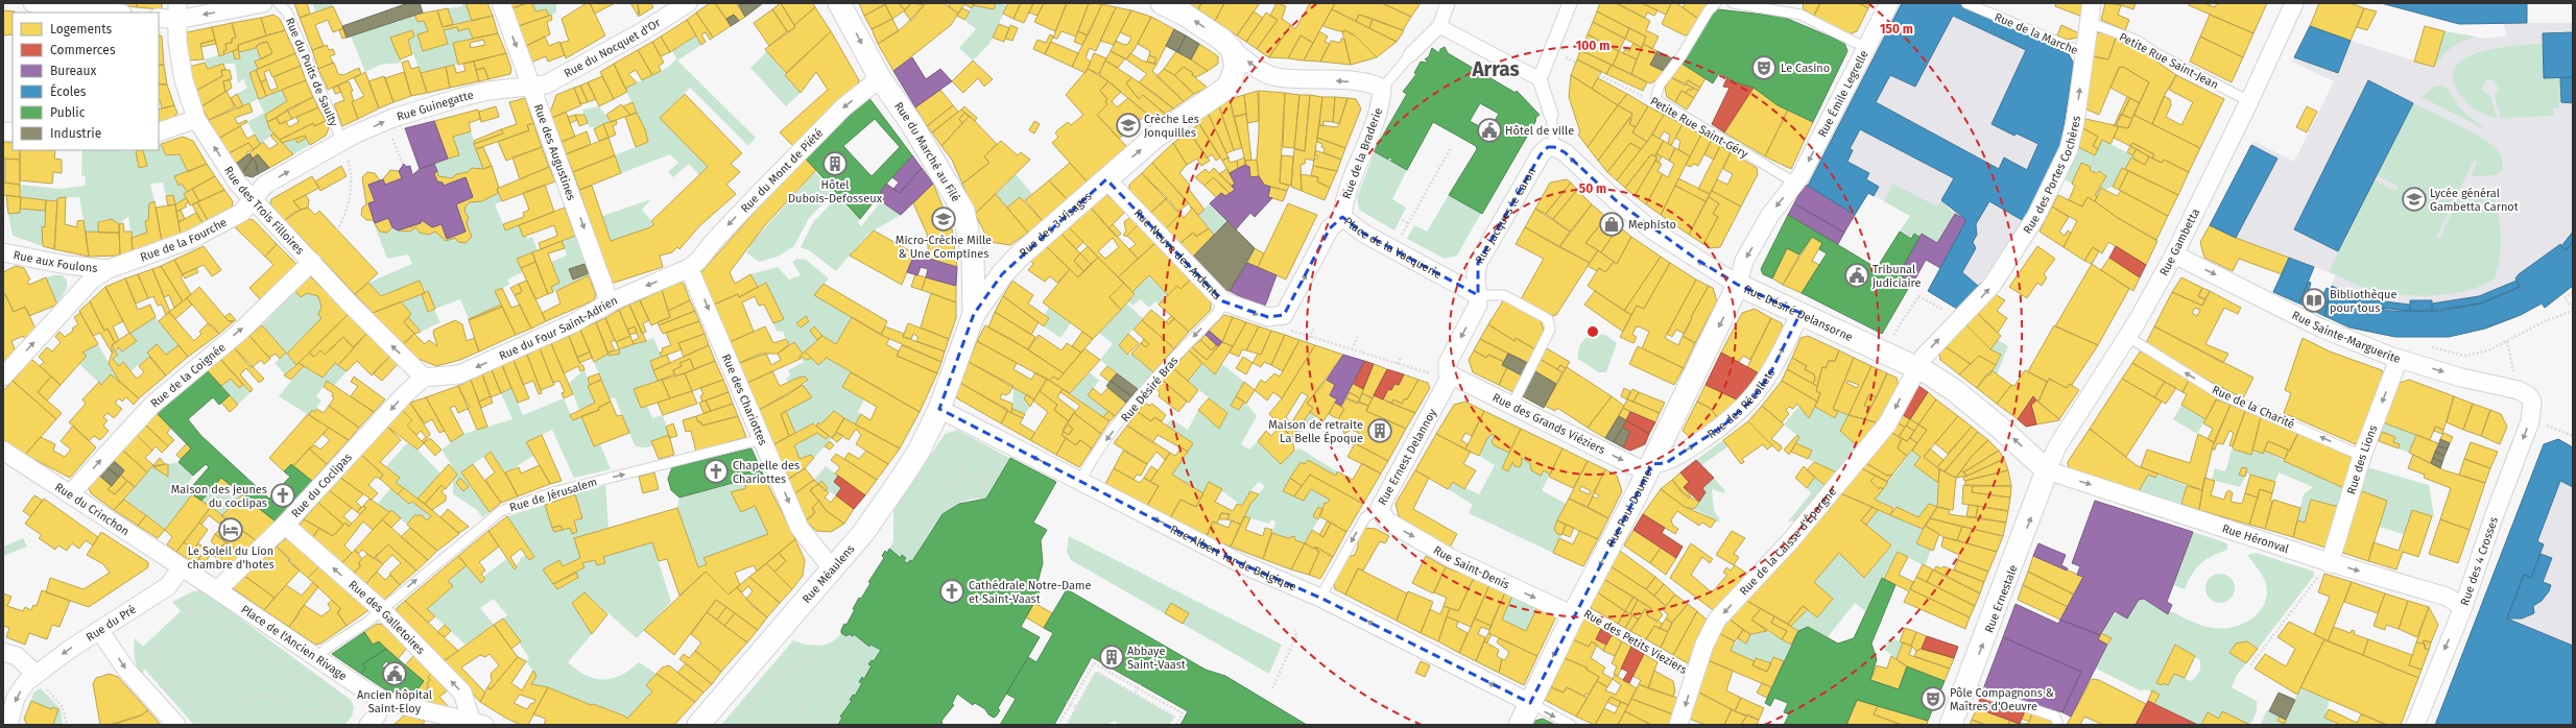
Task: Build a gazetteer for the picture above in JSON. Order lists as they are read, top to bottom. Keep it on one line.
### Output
{"streets":{"street":["Rue du Nocquet d'Or","Rue Émile Legrelle","Rue Guinegatte","Rue des Augustines","Rue du Marché au Filé","Rue de la Braderie","Rue du Mont de Piété","Rue des Portes Cochères","Rue des Trois Filloires","Rue Jacques le Caron","Rue des 3 Visages","Rue de la Fourche","Rue Gambetta","Place de la Vacquerie","Rue Neuve des Ardents","Rue aux Foulons","Rue Désiré Delansorne","Rue du Four Saint-Adrien","Rue Sainte-Marguerite","Rue de la Coignée","Rue des Chariottes","Rue des Récollets","Rue des Grands Viéziers","Rue Ernest Delannoy","Rue des Lions","Rue du Coclipas","Rue Paul Doumer","Rue du Crinchon","Rue Héronval","Rue de la Caisse d'Épargne","Rue Albert 1er de Belgique","Rue des 4 Crosses","Rue Saint-Denis","Rue Méaulens","Rue Ernestale","Rue des Galletoires","Rue du Pré","Place de l'Ancien Rivage"],"lane":["Rue de la Marche","Petite Rue Saint-Jean","Rue du Puits de Saulty","Petite Rue Saint-Géry","Rue Désiré Bras","Rue de la Charité","Rue de Jérusalem"],"path":["Rue des Petits Vieziers"]},"crossings":[["Rue de la Marche","Rue des Portes Cochères"],["Rue du Nocquet d'Or","Rue Guinegatte"],["Rue du Nocquet d'Or","Rue des Augustines"],["Petite Rue Saint-Jean","Rue des Portes Cochères"],["Petite Rue Saint-Jean","Rue Gambetta"],["Rue du Puits de Saulty","Rue Guinegatte"],["Rue Émile Legrelle","Petite Rue Saint-Géry"],["Rue Émile Legrelle","Rue Désiré Delansorne"],["Rue Émile Legrelle","Rue Paul Doumer"],["Rue Guinegatte","Rue des Augustines"],["Rue Guinegatte","Rue des Trois Filloires"],["Rue Guinegatte","Rue de la Fourche"],["Rue des Augustines","Rue du Four Saint-Adrien"],["Rue du Marché au Filé","Rue du Mont de Piété"],["Rue du Marché au Filé","Rue des 3 Visages"],["Rue de la Braderie","Place de la Vacquerie"],["Rue du Mont de Piété","Rue du Four Saint-Adrien"],["Rue du Mont de Piété","Rue des Chariottes"],["Rue des Portes Cochères","Rue Désiré Delansorne"],["Rue des Portes Cochères","Rue de la Caisse d'Épargne"],["Rue des Trois Filloires","Rue de la Fourche"],["Rue des Trois Filloires","Rue du Four Saint-Adrien"],["Rue des Trois Filloires","Rue de la Coignée"],["Rue des Trois Filloires","Rue du Coclipas"],["Rue Jacques le Caron","Place de la Vacquerie"],["Rue Jacques le Caron","Rue Désiré Delansorne"],["Rue des 3 Visages","Rue Neuve des Ardents"],["Rue des 3 Visages","Rue Albert 1er de Belgique"],["Rue des 3 Visages","Rue Méaulens"],["Rue de la Fourche","Rue aux Foulons"],["Rue Gambetta","Rue Désiré Delansorne"],["Rue Gambetta","Rue Sainte-Marguerite"],["Rue Gambetta","Rue de la Charité"],["Rue Gambetta","Rue Héronval"],["Rue Gambetta","Rue Ernestale"],["Place de la Vacquerie","Rue Neuve des Ardents"],["Rue Neuve des Ardents","Rue Désiré Bras"],["Rue Désiré Delansorne","Rue des Récollets"],["Rue Désiré Delansorne","Rue Paul Doumer"],["Rue Désiré Delansorne","Rue Héronval"],["Rue Désiré Delansorne","Rue de la Caisse d'Épargne"],["Rue Désiré Delansorne","Rue Ernestale"],["Rue du Four Saint-Adrien","Rue des Chariottes"],["Rue du Four Saint-Adrien","Rue du Coclipas"],["Rue Sainte-Marguerite","Rue des Lions"],["Rue Sainte-Marguerite","Rue des 4 Crosses"],["Rue de la Coignée","Rue du Crinchon"],["Rue Désiré Bras","Rue Albert 1er de Belgique"],["Rue des Chariottes","Rue de Jérusalem"],["Rue des Chariottes","Rue Méaulens"],["Rue des Récollets","Rue des Grands Viéziers"],["Rue des Récollets","Rue Paul Doumer"],["Rue de la Charité","Rue des Lions"],["Rue des Grands Viéziers","Rue Ernest Delannoy"],["Rue des Grands Viéziers","Rue Paul Doumer"],["Rue Ernest Delannoy","Rue Albert 1er de Belgique"],["Rue Ernest Delannoy","Rue Saint-Denis"],["Rue des Lions","Rue Héronval"],["Rue du Coclipas","Rue des Galletoires"],["Rue du Coclipas","Place de l'Ancien Rivage"],["Rue de Jérusalem","Rue des Galletoires"],["Rue de Jérusalem","Place de l'Ancien Rivage"],["Rue Paul Doumer","Rue Albert 1er de Belgique"],["Rue Paul Doumer","Rue Saint-Denis"],["Rue Paul Doumer","Rue des Petits Vieziers"],["Rue du Crinchon","Rue du Pré"],["Rue du Crinchon","Place de l'Ancien Rivage"],["Rue Héronval","Rue des 4 Crosses"],["Rue Héronval","Rue Ernestale"],["Rue de la Caisse d'Épargne","Rue des Petits Vieziers"],["Rue Albert 1er de Belgique","Rue Méaulens"],["Rue Saint-Denis","Rue des Petits Vieziers"],["Rue des Galletoires","Place de l'Ancien Rivage"],["Rue du Pré","Place de l'Ancien Rivage"]],"one_way":["Rue Émile Legrelle","Rue Guinegatte","Rue des Augustines","Rue du Mont de Piété","Rue des Portes Cochères","Rue des Trois Filloires","Rue des 3 Visages","Place de la Vacquerie","Rue Désiré Delansorne","Rue du Four Saint-Adrien","Rue Sainte-Marguerite","Rue Désiré Bras","Rue des Chariottes","Rue des Récollets","Rue de la Charité","Rue des Grands Viéziers","Rue Ernest Delannoy","Rue des Lions","Rue du Coclipas","Rue de Jérusalem","Rue Paul Doumer","Rue Héronval","Rue de la Caisse d'Épargne","Rue Albert 1er de Belgique","Rue des 4 Crosses","Rue Saint-Denis","Rue Ernestale","Rue des Galletoires","Rue du Pré"],"districts":["Arras"],"places":{"theatre":["Le Casino","Pôle Compagnons & Maîtres d'Oeuvre"],"school or university":["Crèche Les Jonquilles","Lycée général Gambetta Carnot","Micro-Crèche Mille & Une Comptines"],"public building":["Hôtel de ville","Tribunal judiciaire","Ancien hôpital Saint-Eloy"],"building":["Hôtel Dubois-Defosseux","Maison de retraite La Belle Époque","Abbaye Saint-Vaast"],"shop":["Mephisto"],"library":["Bibliothèque pour tous"],"church":["Chapelle des Chariottes","Maison des jeunes du coclipas","Cathédrale Notre-Dame et Saint-Vaast"],"hotel":["Le Soleil du Lion chambre d'hotes"]},"legend":["Logements","Commerces","Bureaux","Écoles","Public","Industrie"],"rings":["150 m","100 m","50 m"]}
